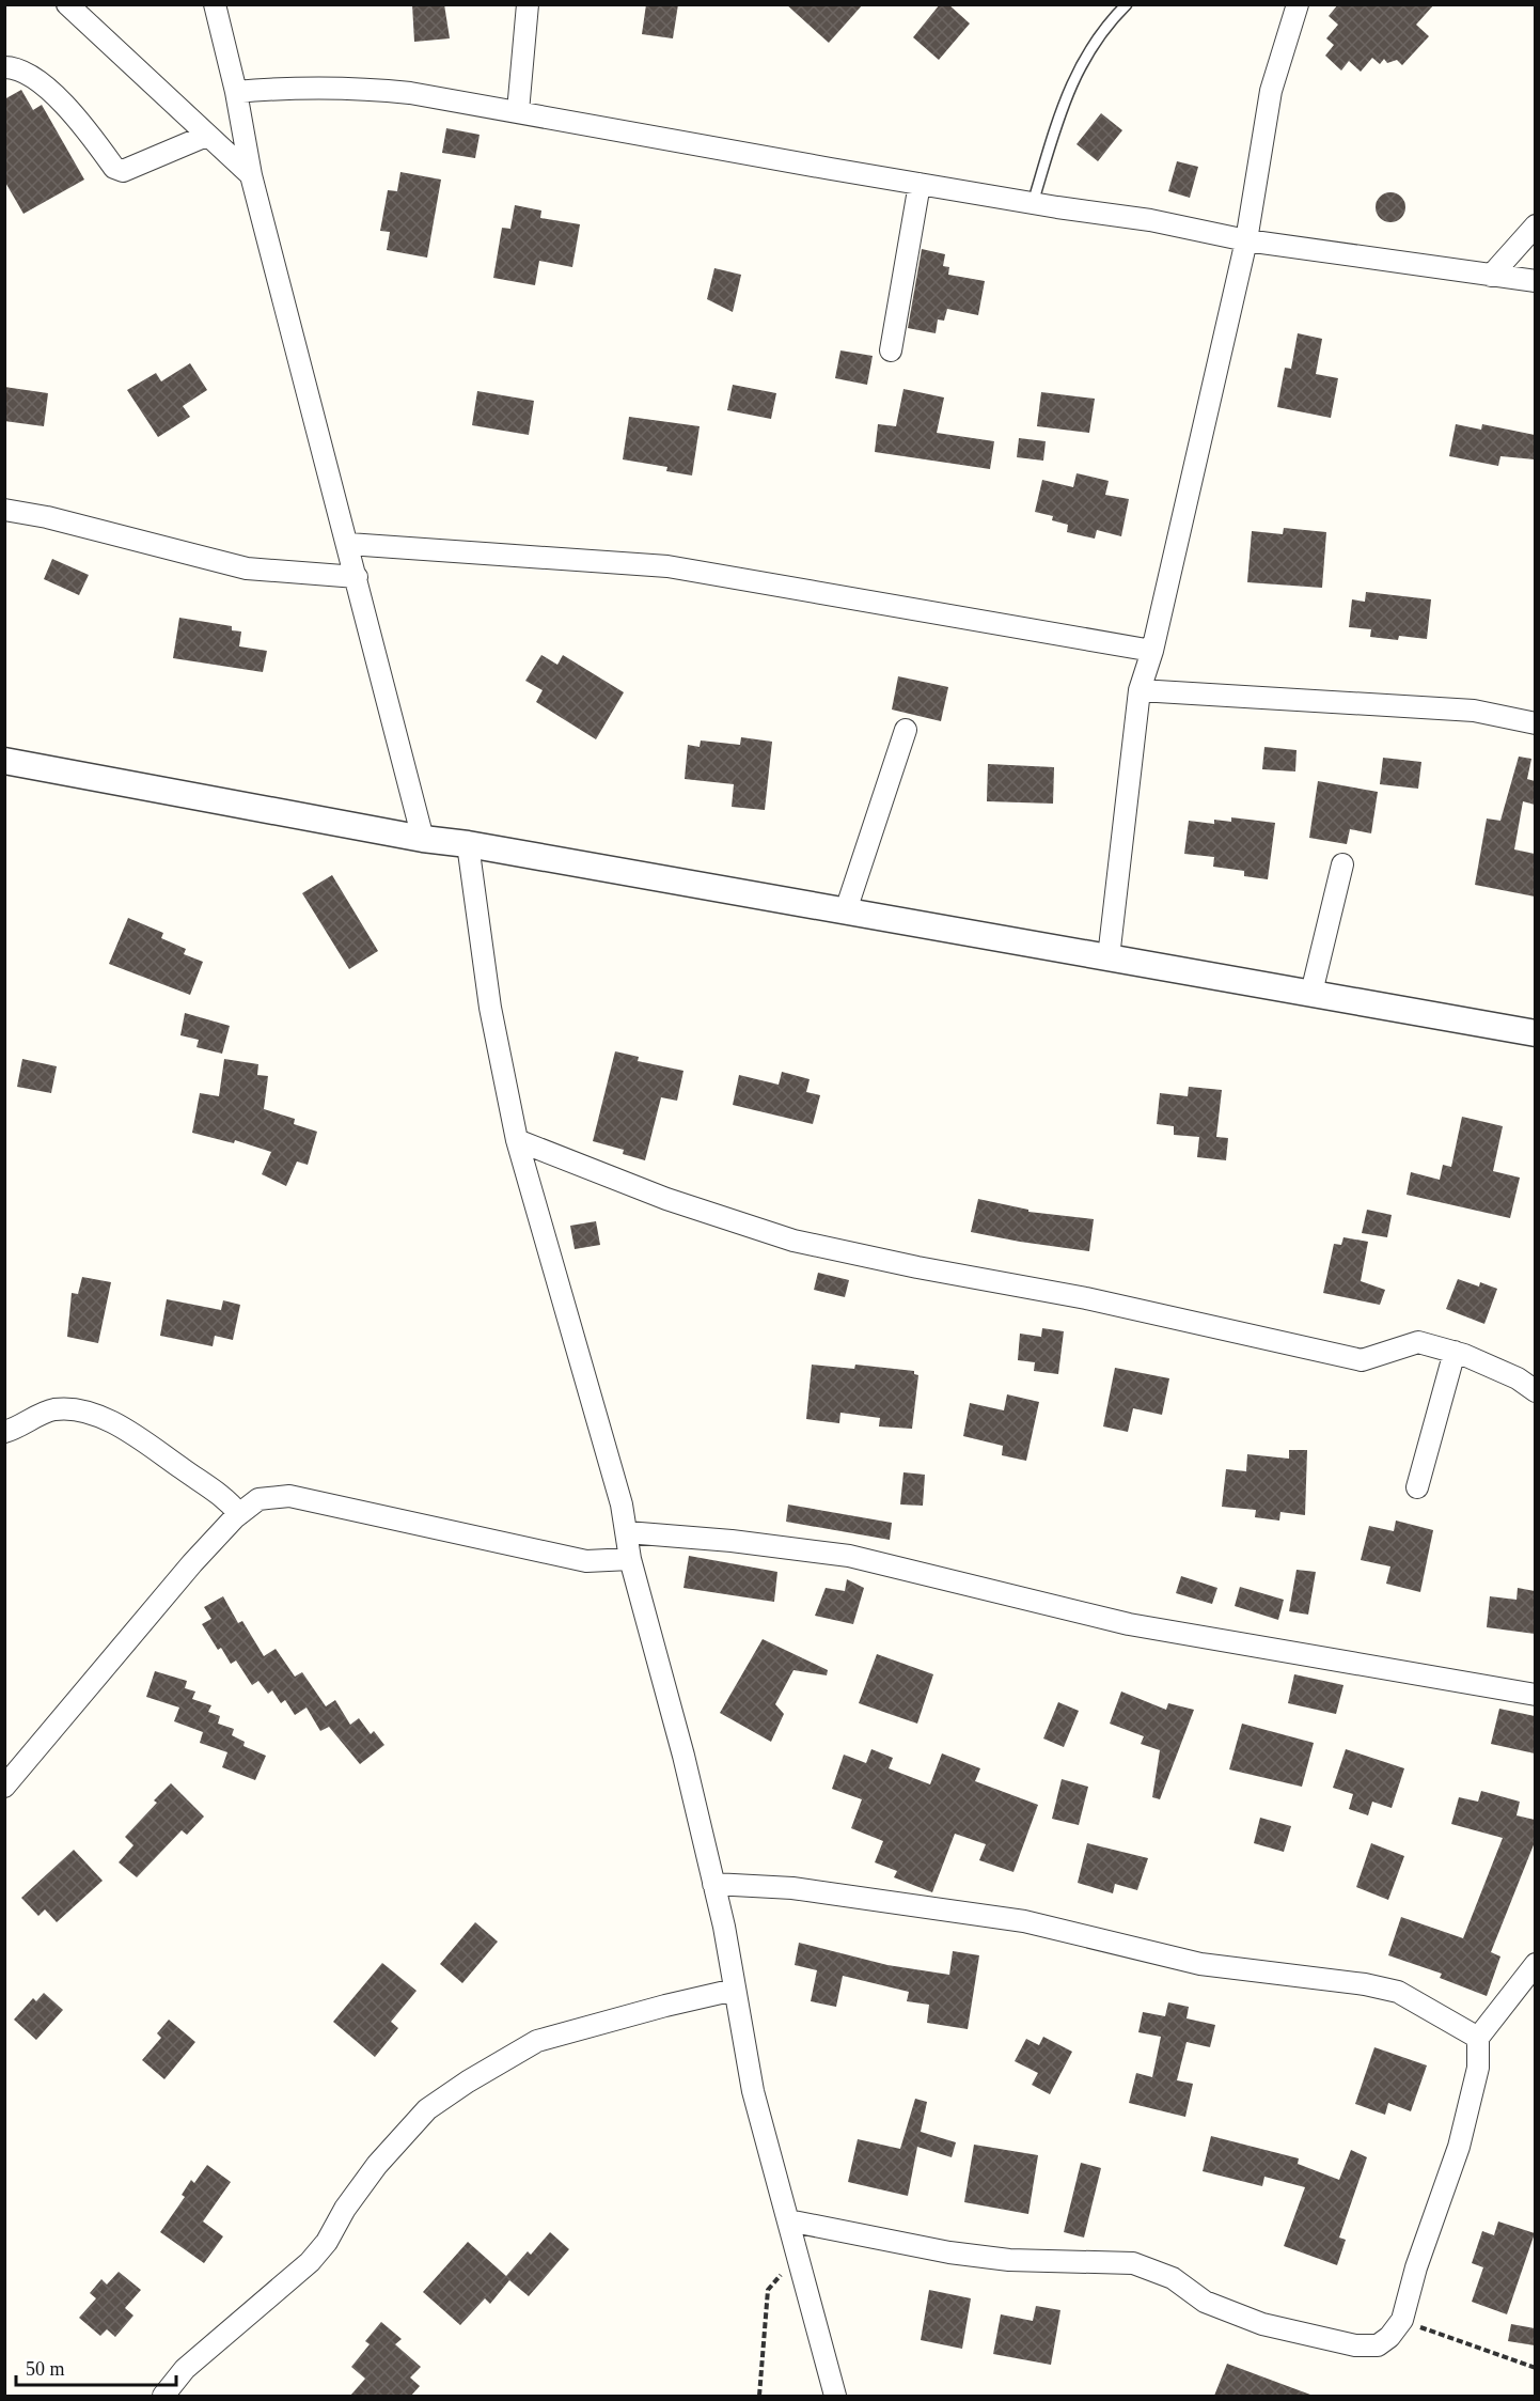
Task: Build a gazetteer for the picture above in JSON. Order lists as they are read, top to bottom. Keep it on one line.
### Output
{"scale_bar":"50 m"}
